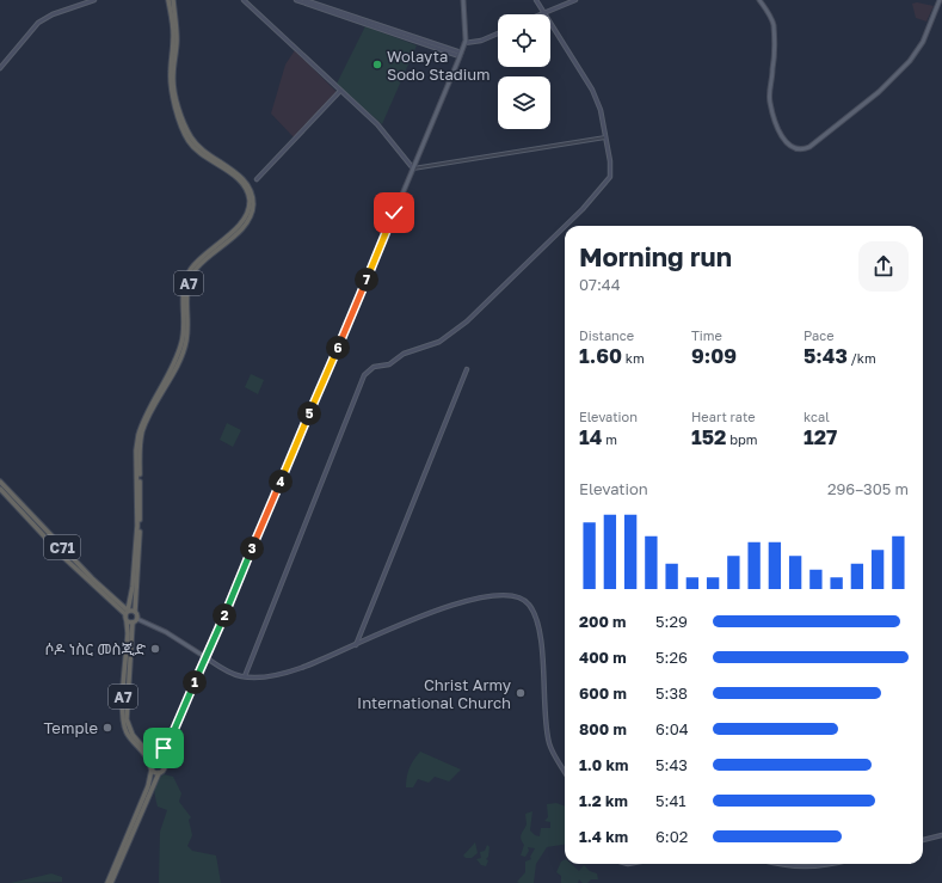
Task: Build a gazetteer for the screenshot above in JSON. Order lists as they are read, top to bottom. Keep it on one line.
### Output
{"streets":{"highway":["A7","C71"]},"crossings":[["A7","C71"]],"places":["Wolayta Sodo Stadium","ሶዶ ነስር መስጂድ","Christ Army International Church","Temple"],"page":{"heading":["Morning run","07:44"],"pins":["7","6","5","4","3","2","1"],"stats":[["Distance","1.60 km"],["Time","9:09"],["Pace","5:43 /km"],["Elevation","14 m"],["Heart rate","152 bpm"],["kcal","127"]],"chart":["Elevation","296–305 m"],"list":[{"name":"200 m","note":"5:29"},{"name":"400 m","note":"5:26"},{"name":"600 m","note":"5:38"},{"name":"800 m","note":"6:04"},{"name":"1.0 km","note":"5:43"},{"name":"1.2 km","note":"5:41"},{"name":"1.4 km","note":"6:02"}]}}
